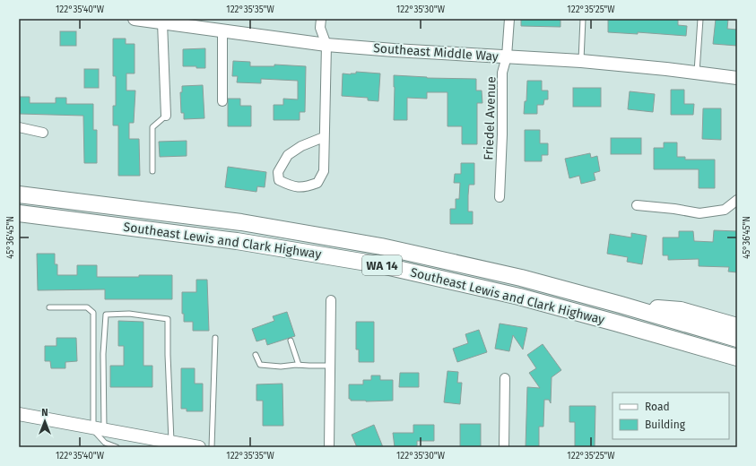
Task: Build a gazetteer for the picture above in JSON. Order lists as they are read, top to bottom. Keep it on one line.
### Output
{"streets":{"highway":["Southeast Lewis and Clark Highway","WA 14"],"street":["Southeast Middle Way","Friedel Avenue"]},"crossings":[["Southeast Middle Way","Friedel Avenue"]],"legend":["Road","Building"],"north":"top","coordinates":["122°35'40\"W","122°35'35\"W","122°35'30\"W","122°35'25\"W","45°36'45\"N"]}
